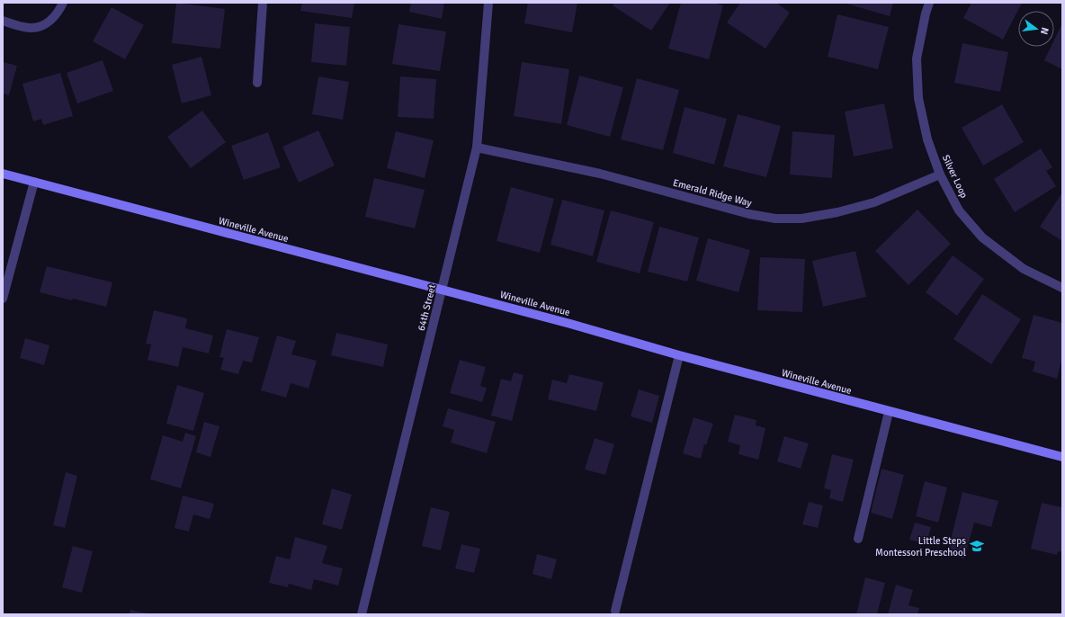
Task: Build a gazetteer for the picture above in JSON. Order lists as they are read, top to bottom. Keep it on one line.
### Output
{"streets":{"street":["Silver Loop","Emerald Ridge Way","Wineville Avenue","64th Street"]},"crossings":[["Silver Loop","Emerald Ridge Way"],["Emerald Ridge Way","64th Street"],["Wineville Avenue","64th Street"]],"places":{"school or university":["Little Steps Montessori Preschool"]},"north":"right"}
